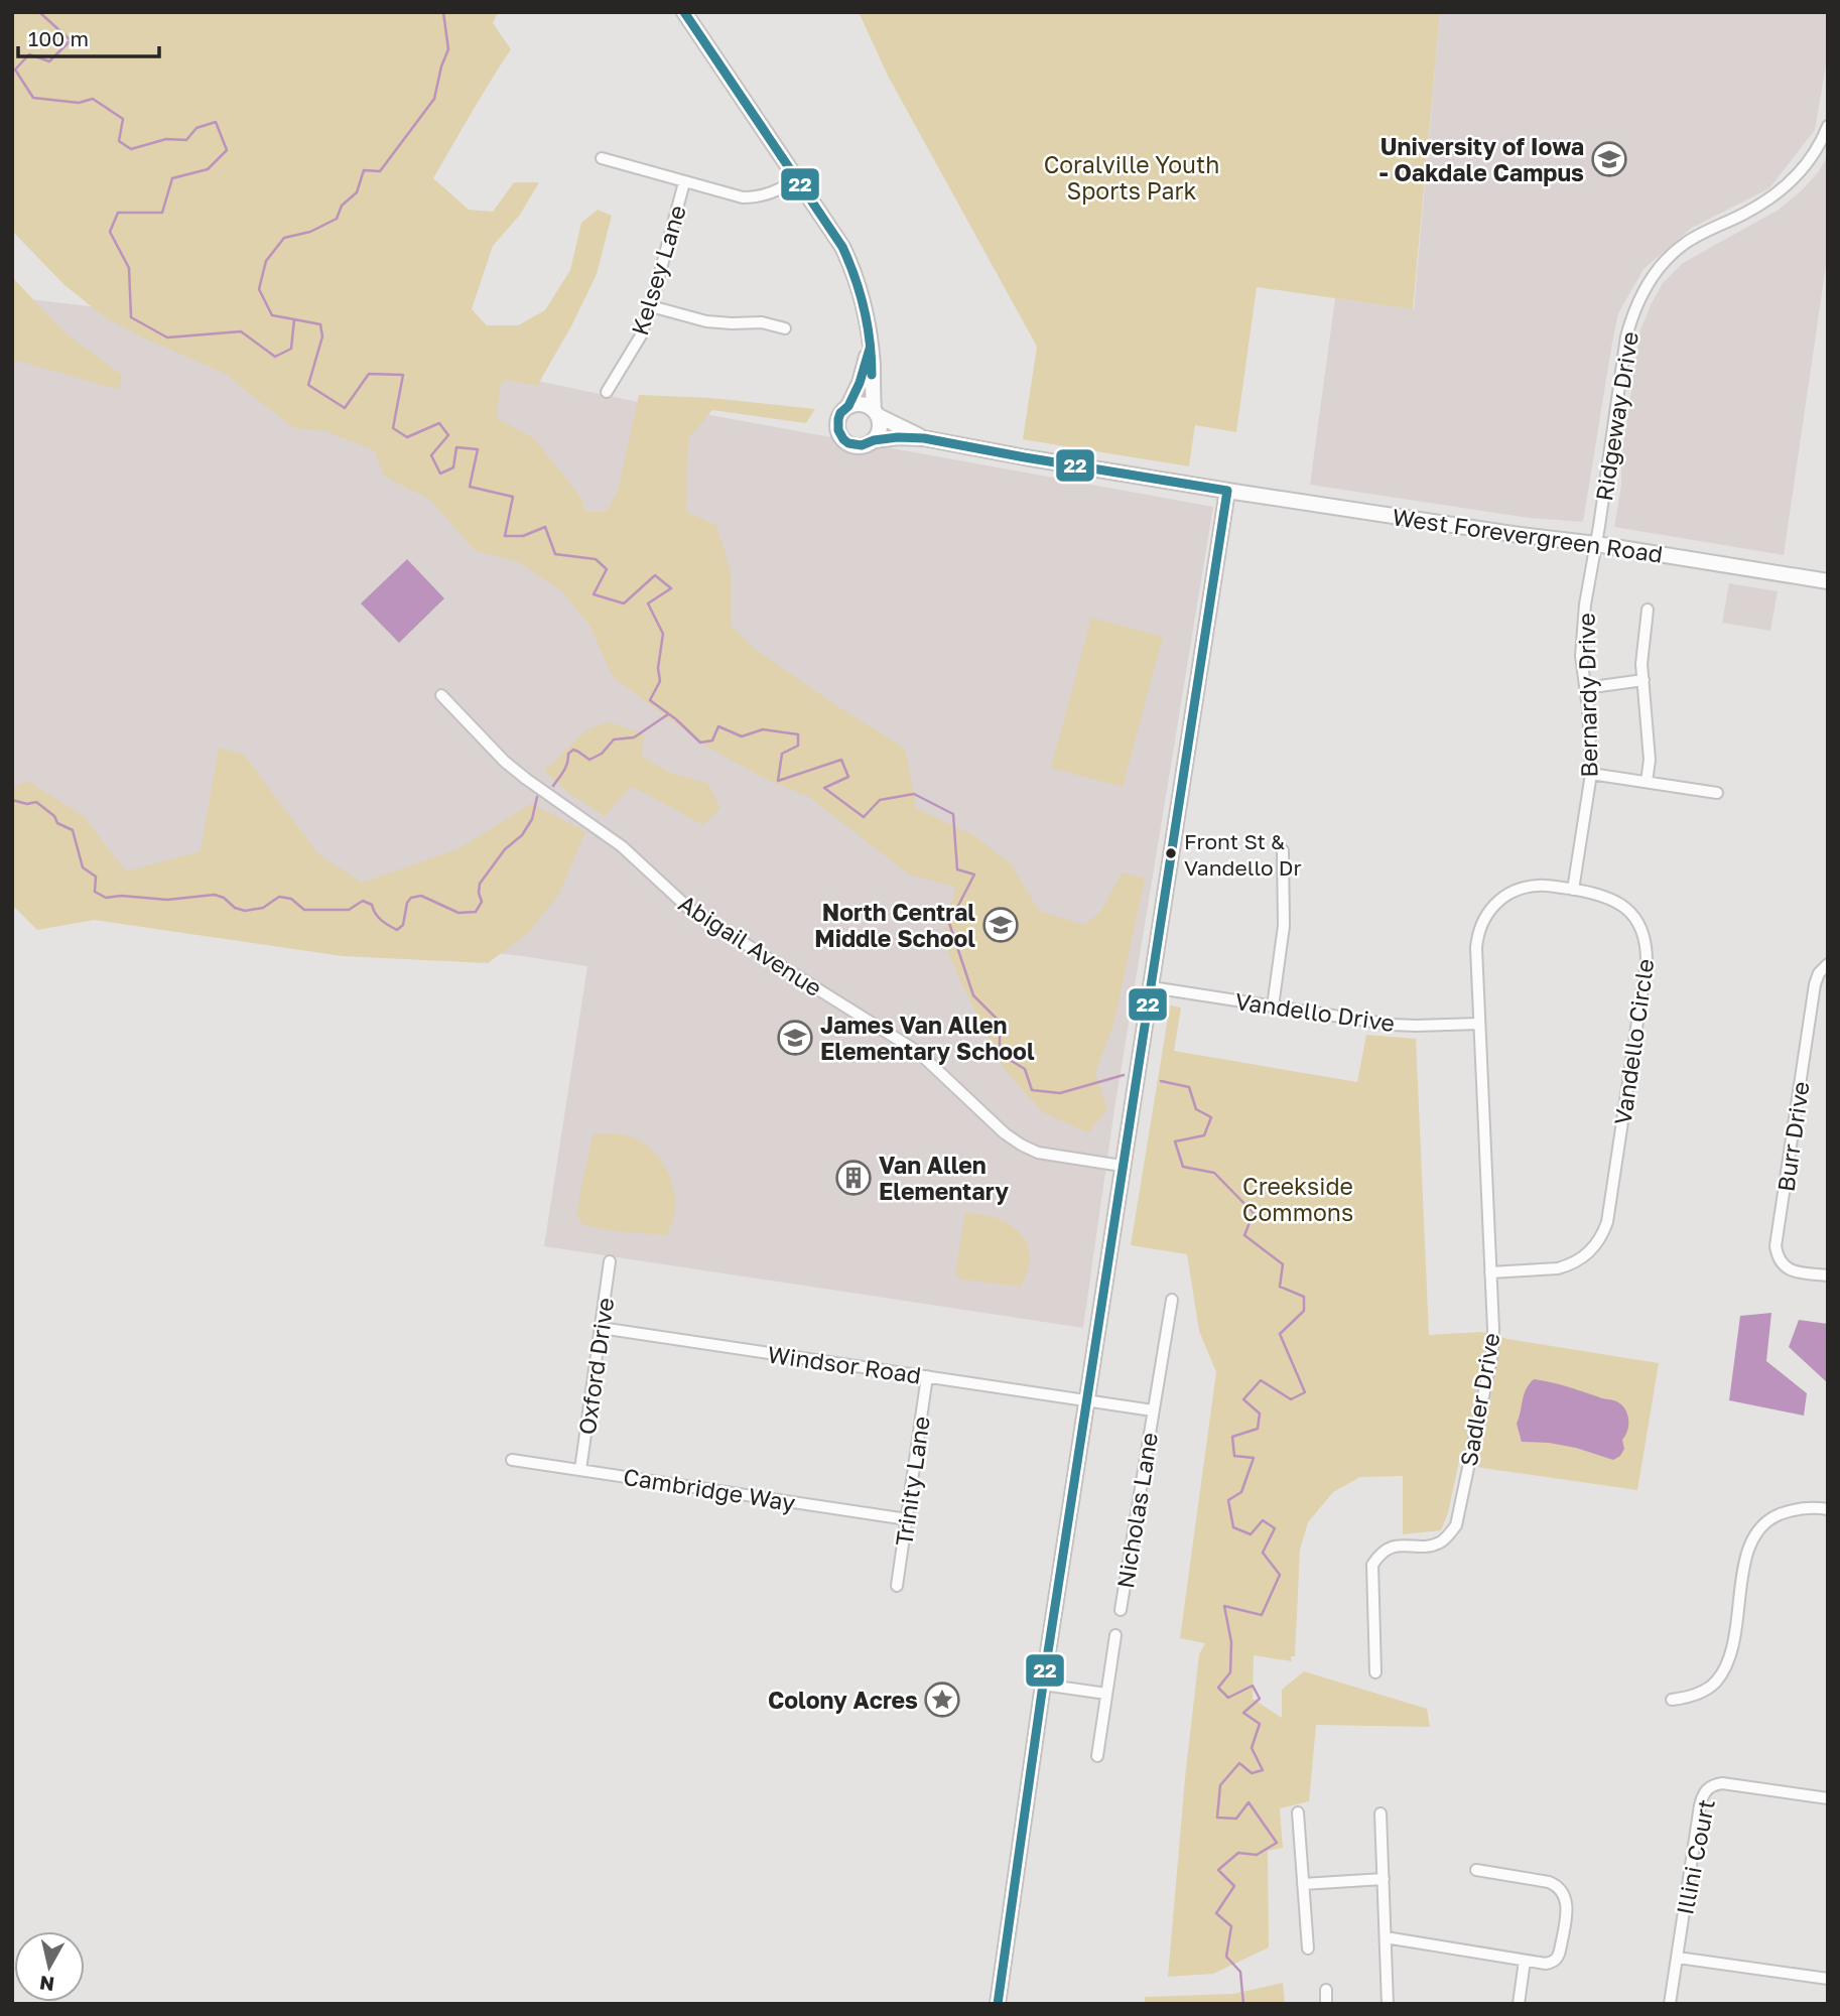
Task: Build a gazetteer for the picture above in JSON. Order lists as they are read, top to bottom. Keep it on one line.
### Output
{"streets":{"street":["Kelsey Lane","Ridgeway Drive","West Forevergreen Road","Bernardy Drive","Abigail Avenue","Vandello Drive","Vandello Circle","Burr Drive","Windsor Road","Oxford Drive","Sadler Drive","Trinity Lane","Cambridge Way","Nicholas Lane","Illini Court"]},"crossings":[["Ridgeway Drive","West Forevergreen Road"],["Ridgeway Drive","Bernardy Drive"],["West Forevergreen Road","Bernardy Drive"],["Bernardy Drive","Vandello Circle"],["Vandello Drive","Vandello Circle"],["Vandello Drive","Sadler Drive"],["Vandello Circle","Sadler Drive"],["Windsor Road","Oxford Drive"],["Windsor Road","Trinity Lane"],["Windsor Road","Nicholas Lane"],["Oxford Drive","Cambridge Way"],["Trinity Lane","Cambridge Way"]],"parks":["Coralville Youth Sports Park","Creekside Commons"],"places":{"school or university":["University of Iowa - Oakdale Campus","North Central Middle School","James Van Allen Elementary School"],"other":["Front St & Vandello Dr"],"building":["Van Allen Elementary"],"place":["Colony Acres"]},"lines":["transit line 22"],"scale_bar":"100 m","north":"bottom"}
